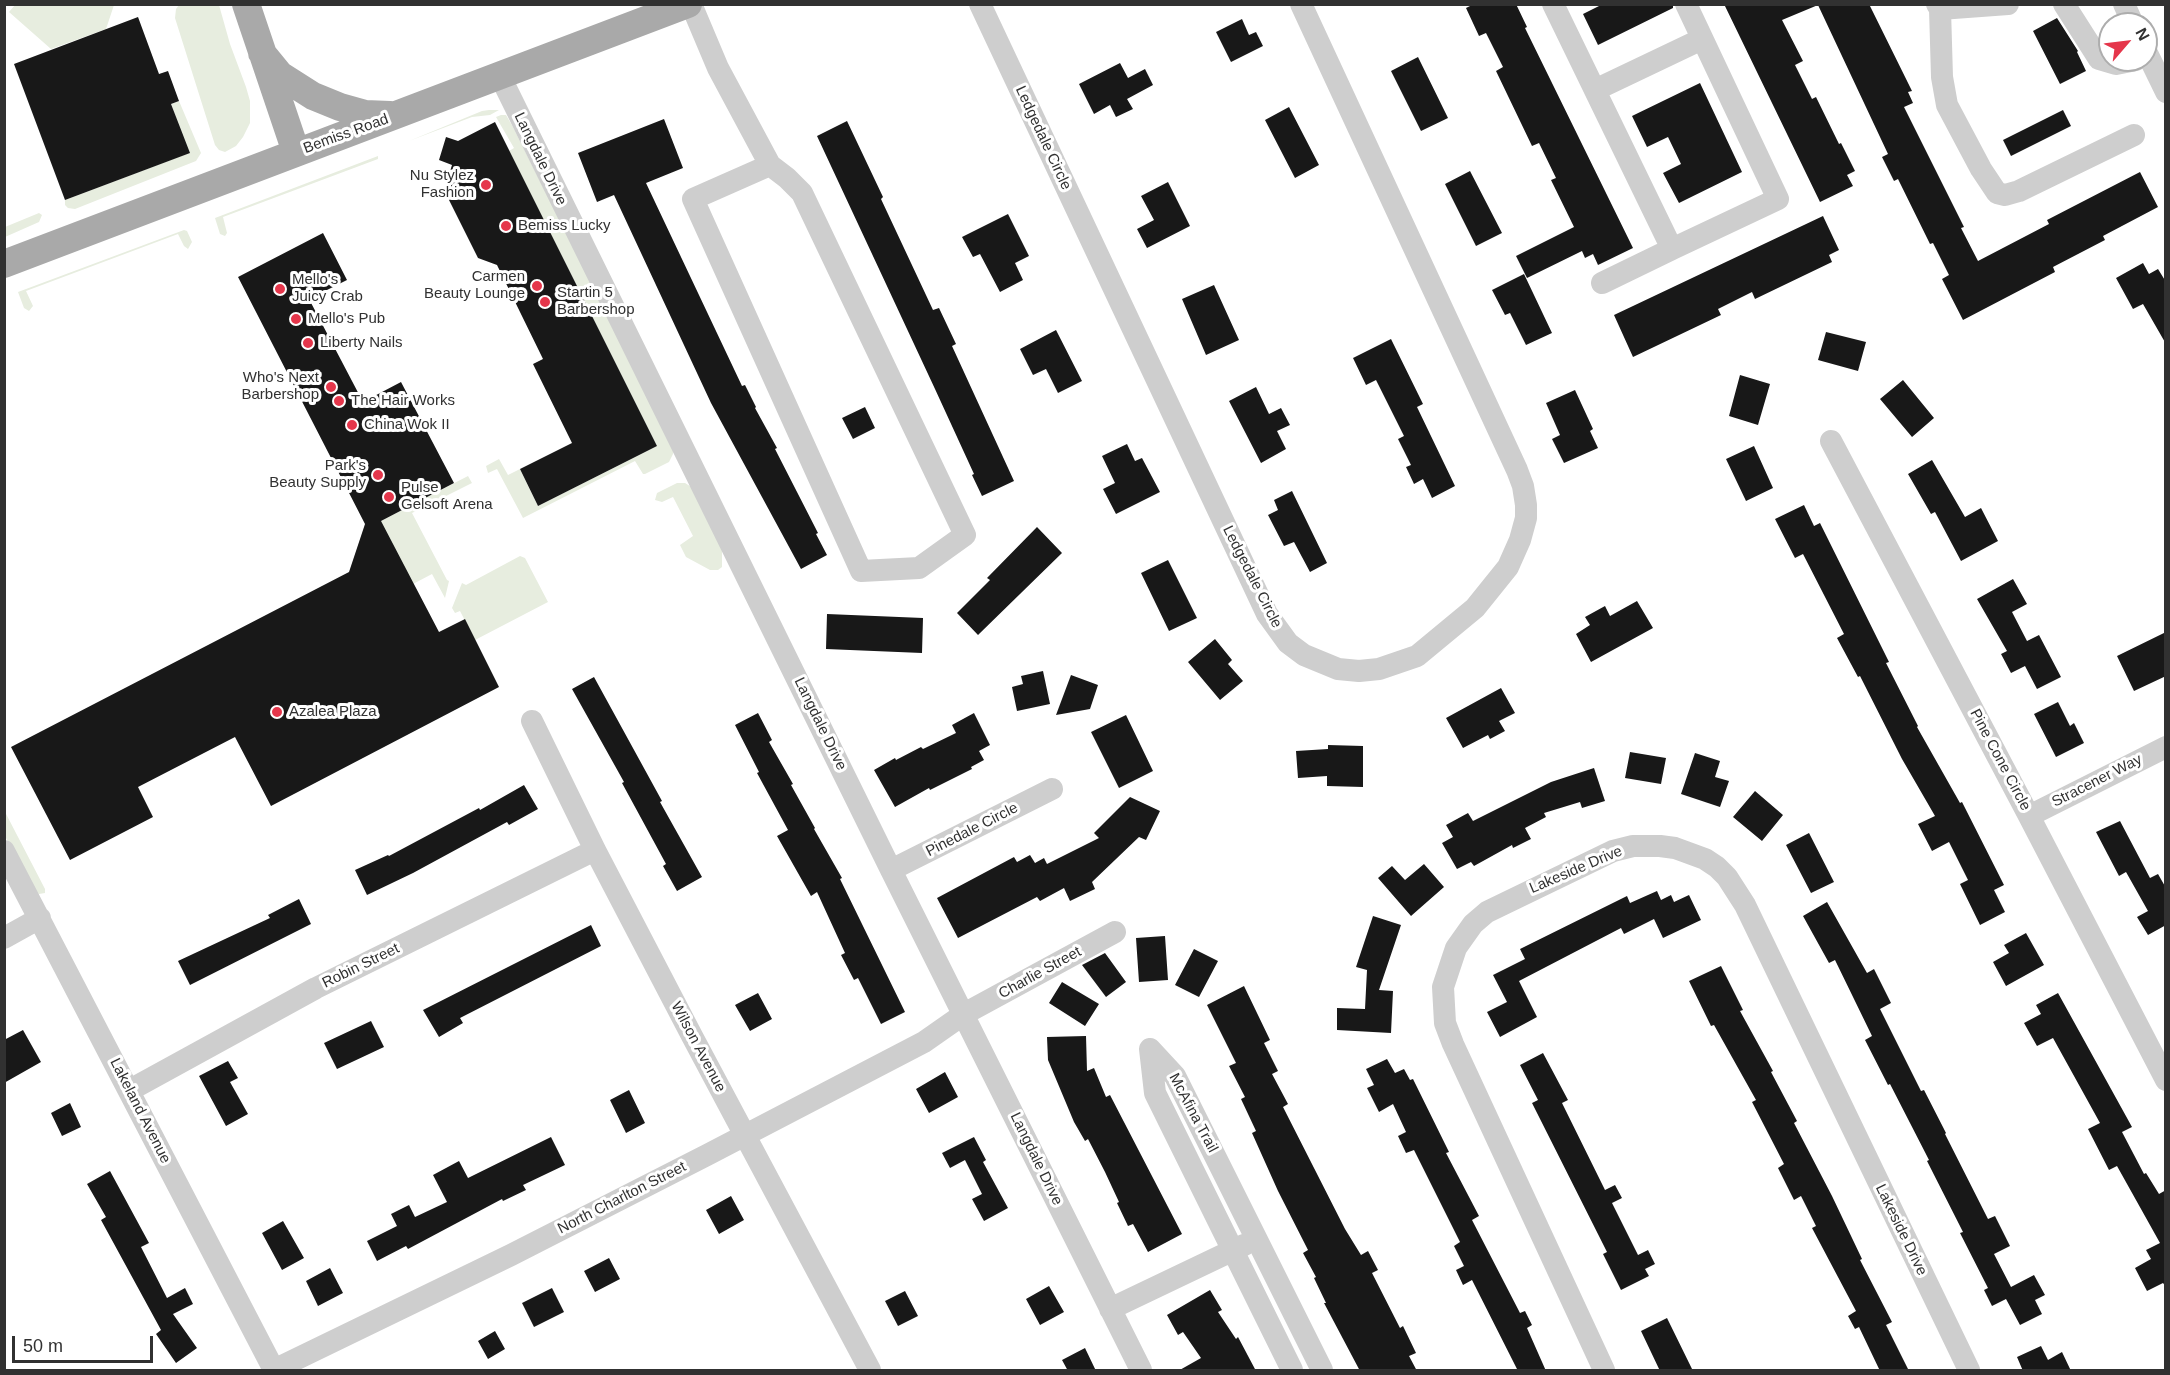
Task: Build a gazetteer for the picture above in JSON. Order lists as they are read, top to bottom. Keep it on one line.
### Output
{"streets":{"main road":["Bemiss Road"],"street":["Ledgedale Circle","Langdale Drive","Pine Cone Circle","Stracener Way","Pinedale Circle","Lakeside Drive","Robin Street","Charlie Street","Wilson Avenue","Lakeland Avenue","McAfina Trail","North Charlton Street"]},"crossings":[["Bemiss Road","Langdale Drive"],["Langdale Drive","Pinedale Circle"],["Langdale Drive","Charlie Street"],["Langdale Drive","North Charlton Street"],["Pine Cone Circle","Stracener Way"],["Robin Street","Wilson Avenue"],["Robin Street","Lakeland Avenue"],["Charlie Street","North Charlton Street"],["Wilson Avenue","North Charlton Street"],["Lakeland Avenue","North Charlton Street"]],"places":["Nu Stylez Fashion","Bemiss Lucky","Carmen Beauty Lounge","Mello's Juicy Crab","Startin 5 Barbershop","Mello's Pub","Liberty Nails","Who's Next Barbershop","The Hair Works","China Wok II","Park's Beauty Supply","Pulse Gelsoft Arena","Azalea Plaza"],"scale_bar":"50 m","north":"top right"}
